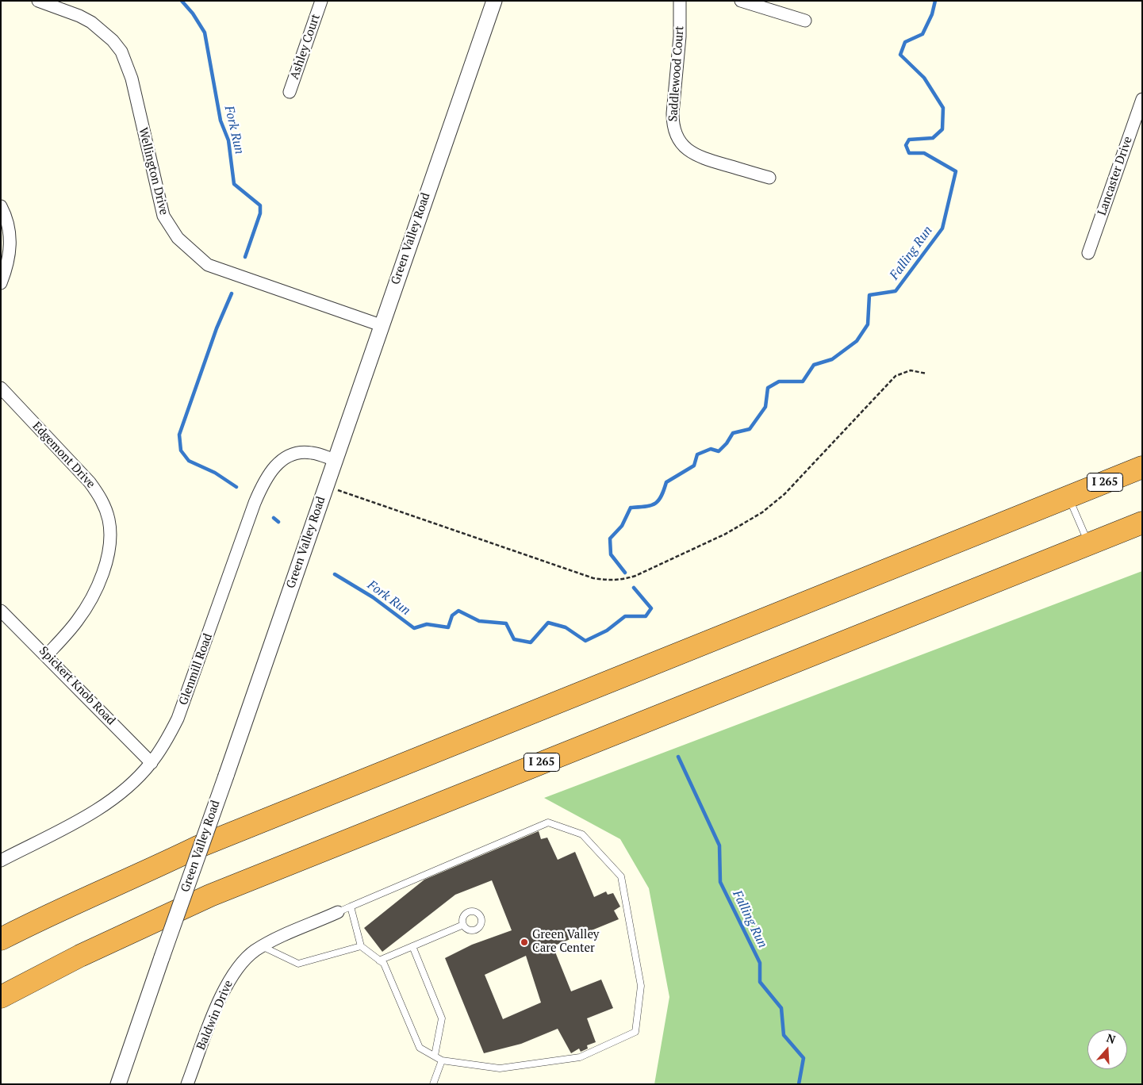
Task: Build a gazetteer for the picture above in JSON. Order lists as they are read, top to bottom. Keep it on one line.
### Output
{"streets":{"highway":["I 265"],"street":["Ashley Court","Saddlewood Court","Wellington Drive","Lancaster Drive","Green Valley Road","Edgemont Drive","Glenmill Road","Spickert Knob Road","Baldwin Drive"]},"crossings":[["Wellington Drive","Green Valley Road"],["Green Valley Road","Glenmill Road"],["Edgemont Drive","Spickert Knob Road"],["Glenmill Road","Spickert Knob Road"]],"water":["Fork Run","Falling Run"],"places":["Green Valley Care Center"],"north":"top"}
